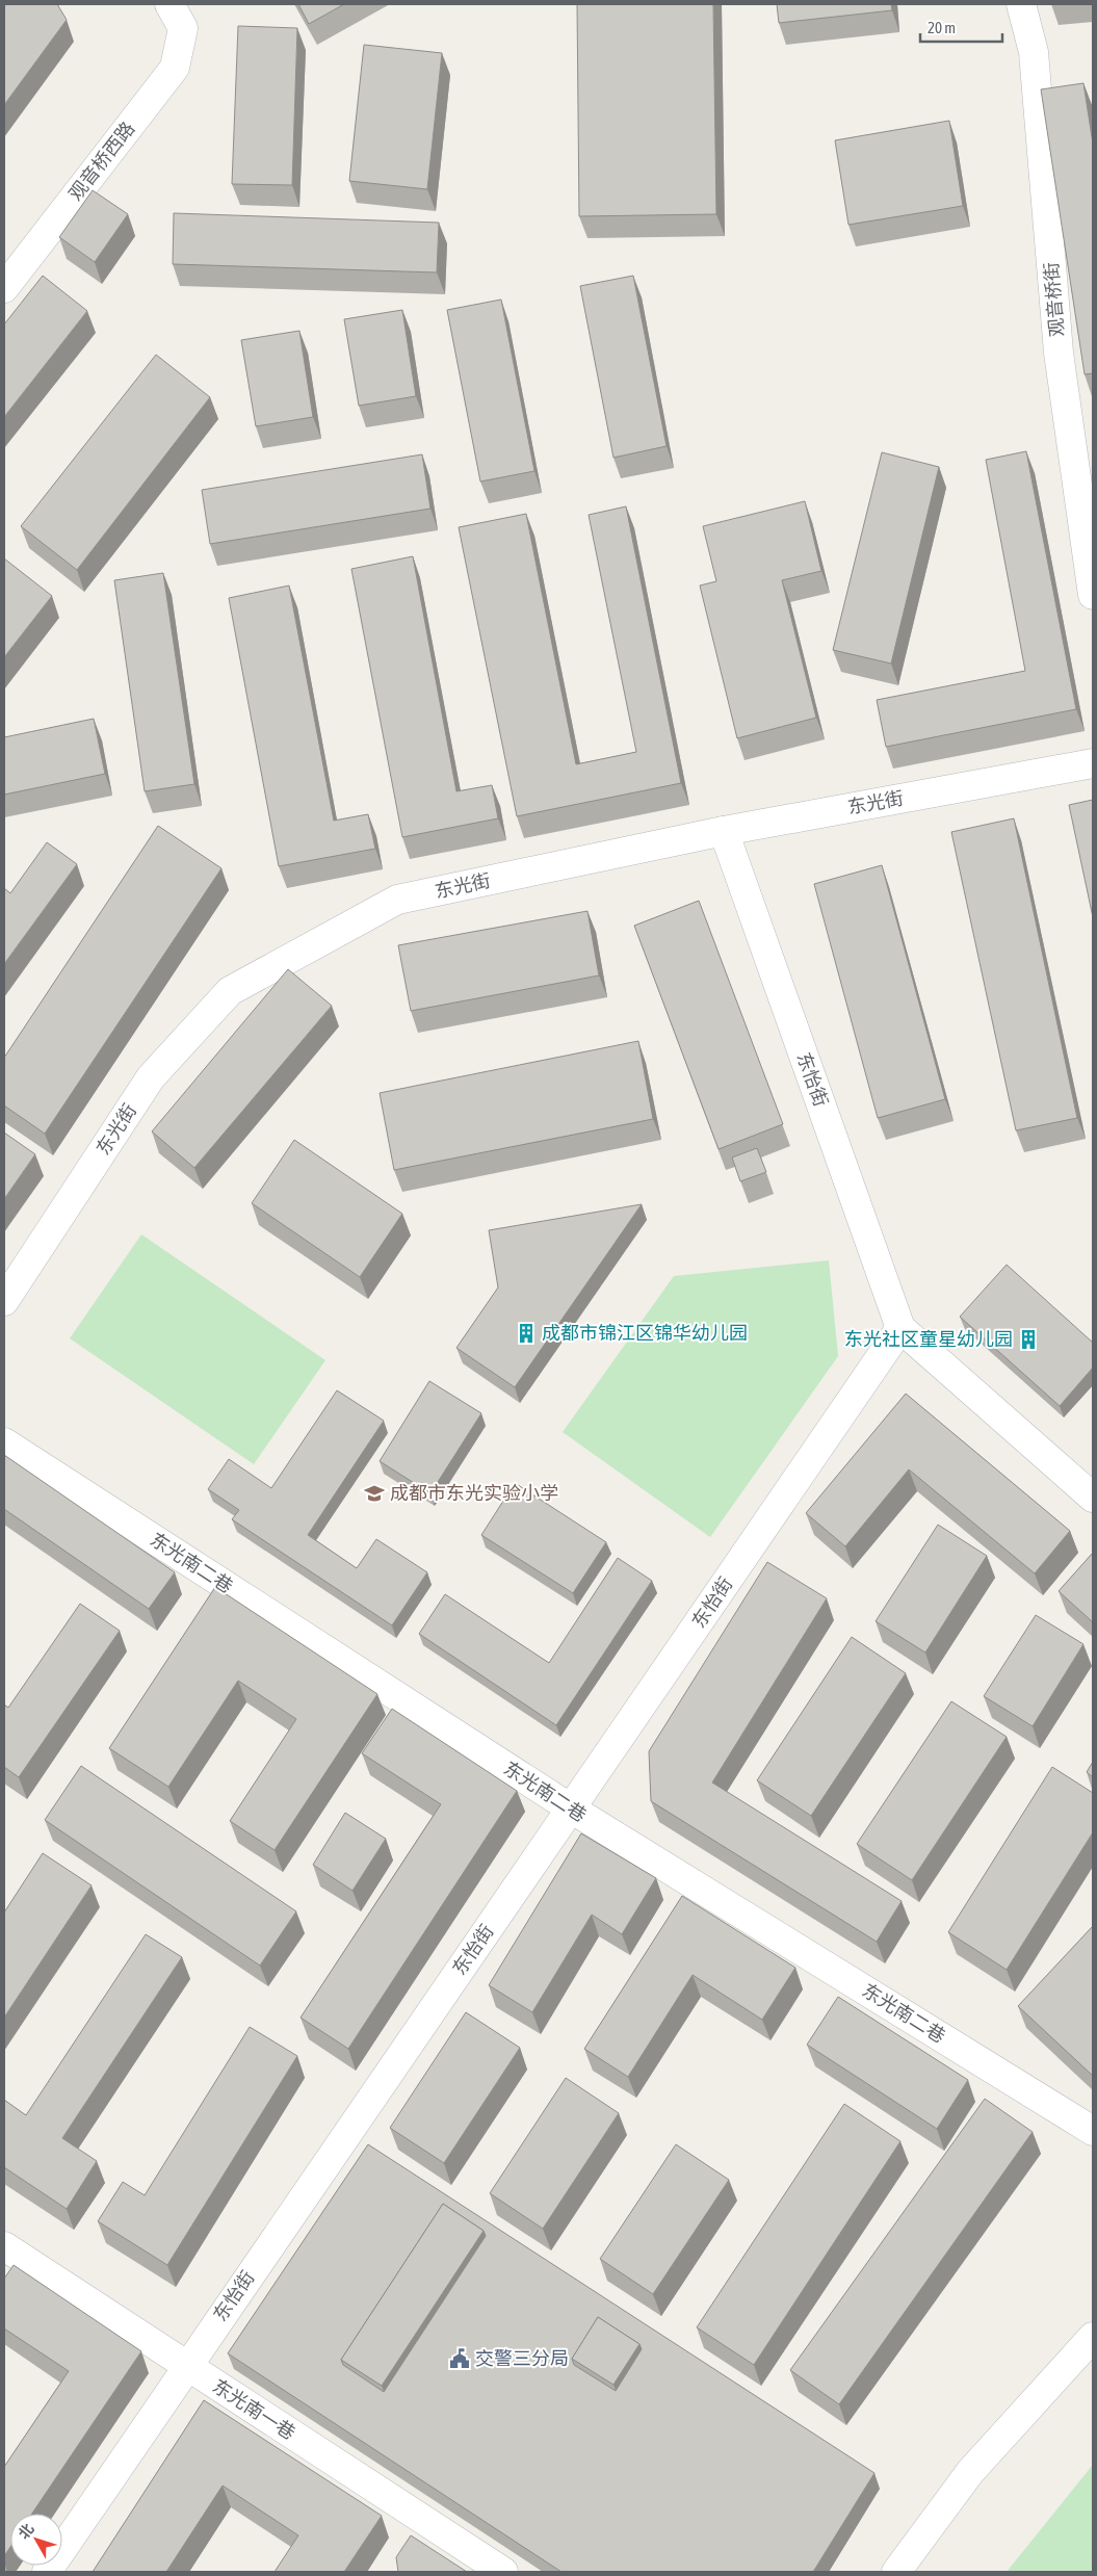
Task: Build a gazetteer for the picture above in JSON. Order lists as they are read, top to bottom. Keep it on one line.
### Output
{"streets":{"street":["观音桥西路","观音桥街","东光街","东怡街","东光南二巷","东光南一巷"]},"crossings":[["东光街","东怡街"],["东怡街","东光南二巷"],["东怡街","东光南一巷"]],"places":{"building":["成都市锦江区锦华幼儿园","东光社区童星幼儿园"],"school or university":["成都市东光实验小学"],"public building":["交警三分局"]},"scale_bar":"20 m","north":"top left"}
